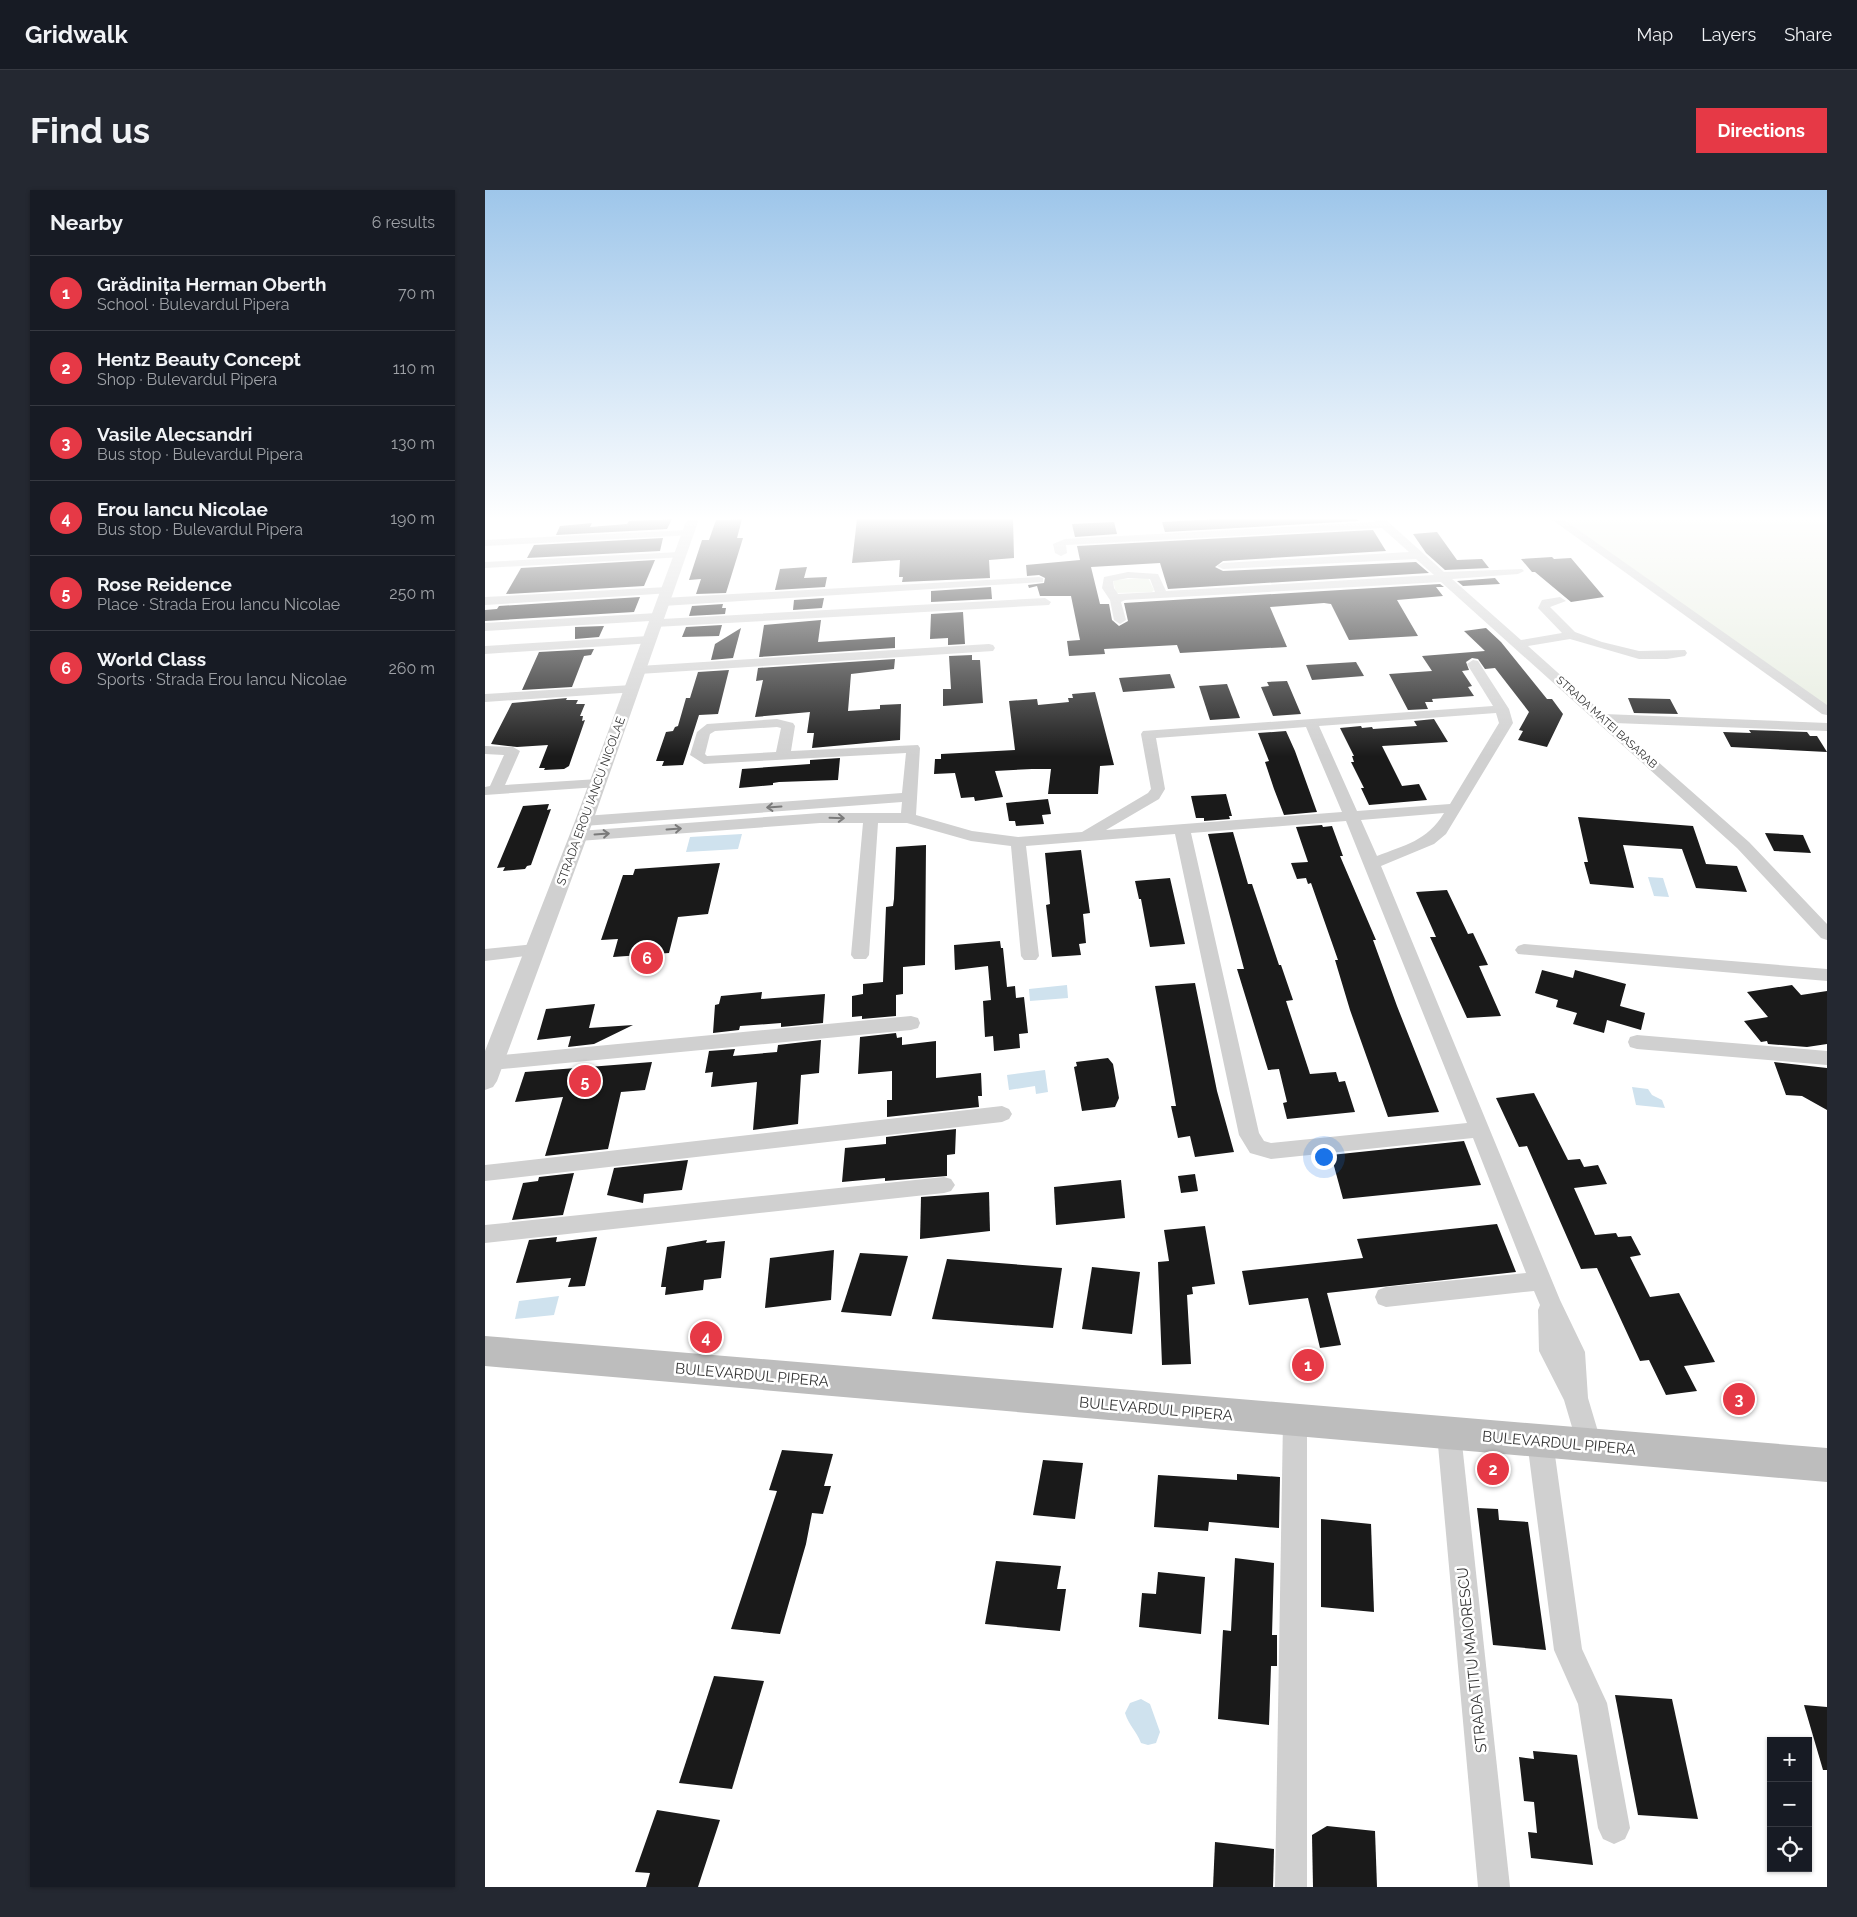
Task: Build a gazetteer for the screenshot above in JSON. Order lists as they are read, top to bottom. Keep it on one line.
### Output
{"streets":{"main road":["BULEVARDUL PIPERA"],"street":["STRADA MATEI BASARAB","STRADA EROU IANCU NICOLAE","STRADA TITU MAIORESCU"]},"crossings":[["BULEVARDUL PIPERA","STRADA TITU MAIORESCU"]],"page":{"header":"Gridwalk","nav":["Map","Layers","Share"],"buttons":"Directions","title":"Find us","heading":["Nearby","6 results"],"list":[{"mark":"1","name":"Grădinița Herman Oberth","note":"School · Bulevardul Pipera","value":"70 m"},{"mark":"2","name":"Hentz Beauty Concept","note":"Shop · Bulevardul Pipera","value":"110 m"},{"mark":"3","name":"Vasile Alecsandri","note":"Bus stop · Bulevardul Pipera","value":"130 m"},{"mark":"4","name":"Erou Iancu Nicolae","note":"Bus stop · Bulevardul Pipera","value":"190 m"},{"mark":"5","name":"Rose Reidence","note":"Place · Strada Erou Iancu Nicolae","value":"250 m"},{"mark":"6","name":"World Class","note":"Sports · Strada Erou Iancu Nicolae","value":"260 m"}],"pins":["6","5","4","1","3","2"],"map_buttons":["+","−"]}}
